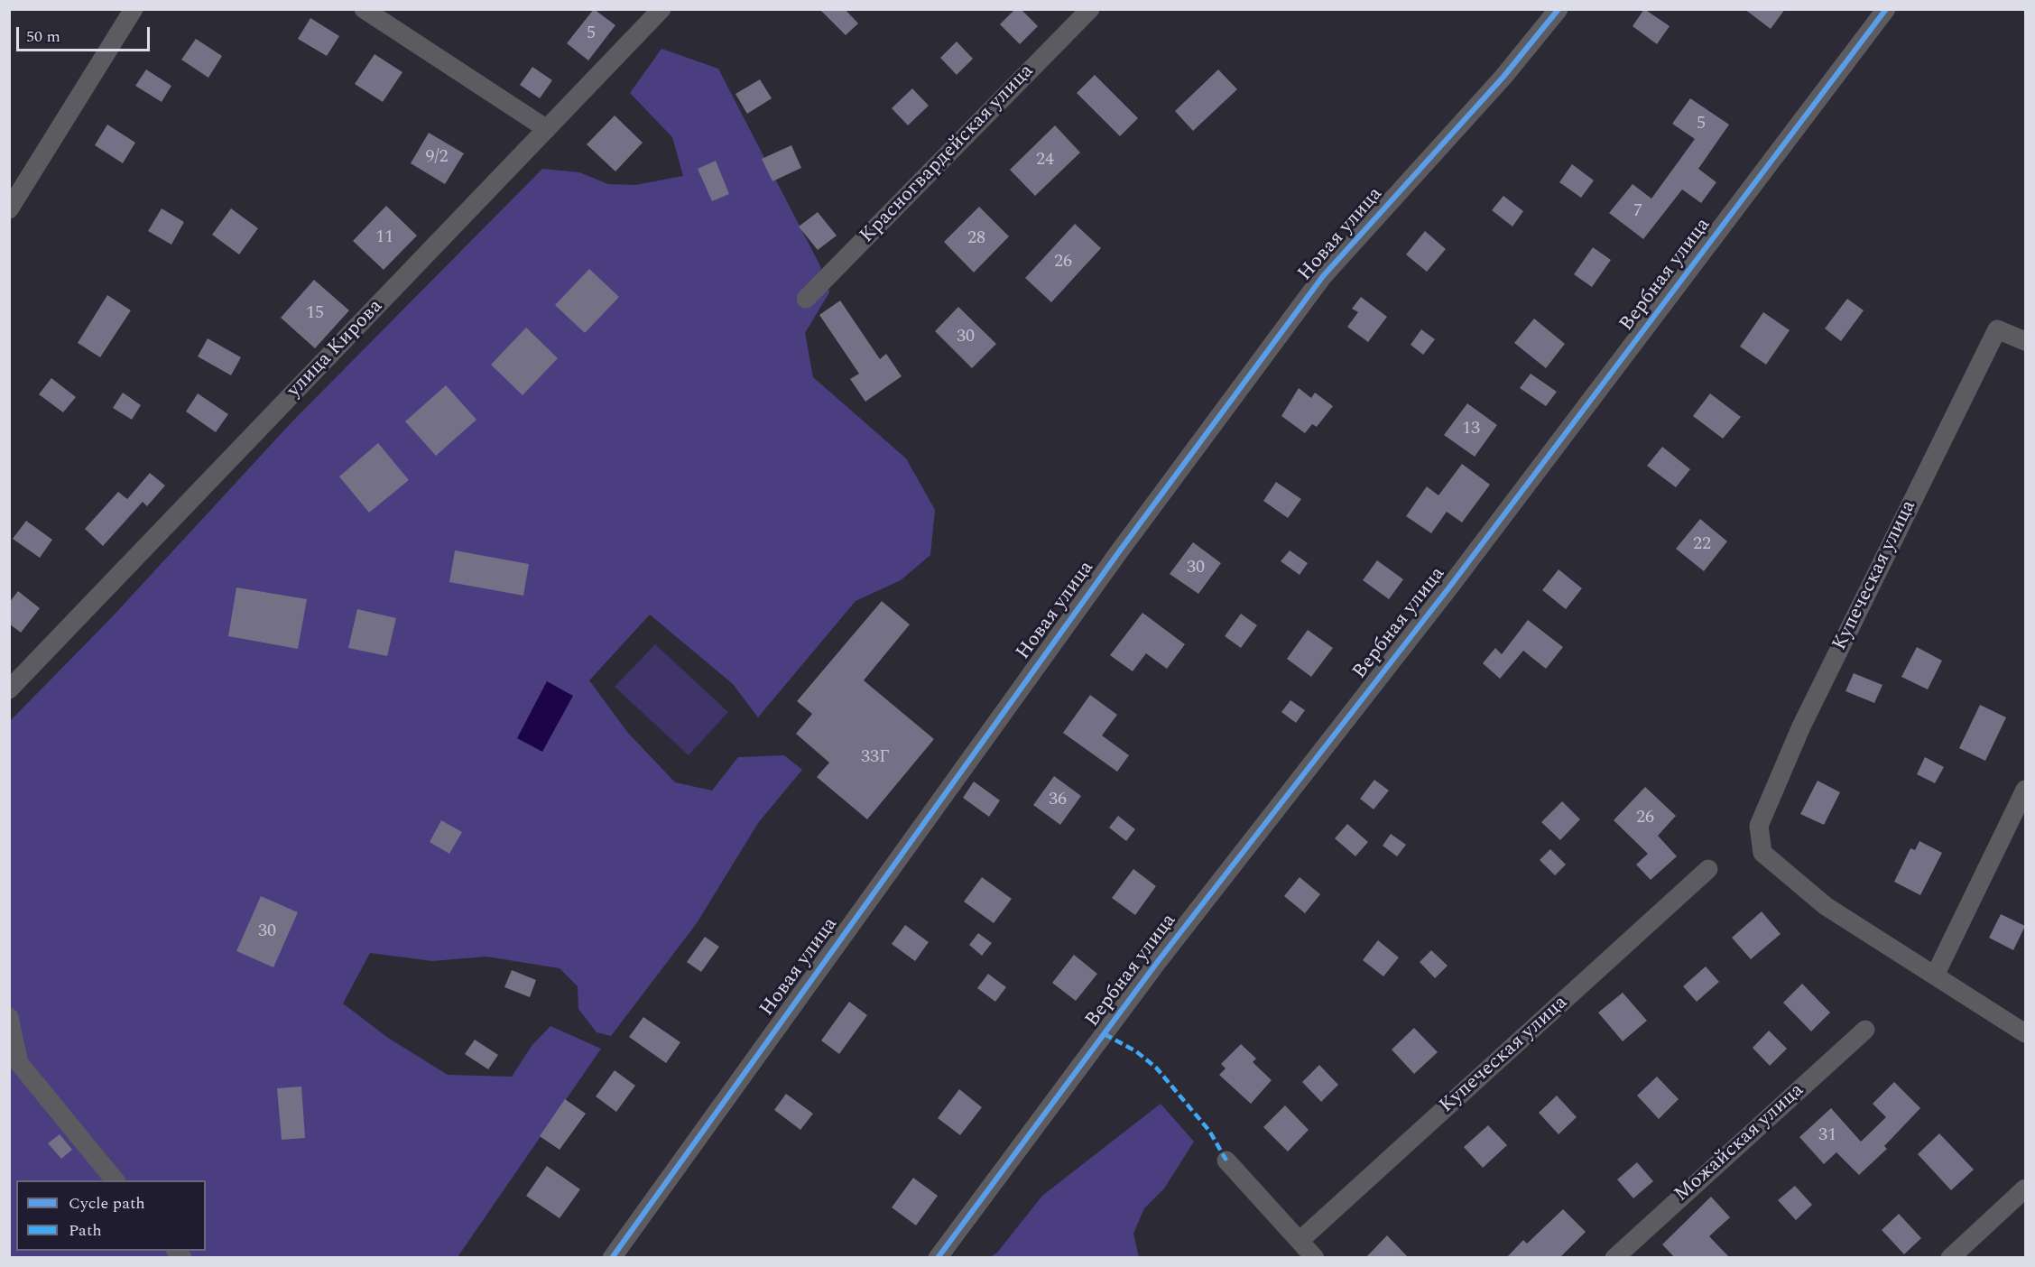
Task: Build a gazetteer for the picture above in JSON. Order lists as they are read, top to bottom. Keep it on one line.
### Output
{"streets":{"street":["Красногвардейская улица","Новая улица","Вербная улица","улица Кирова","Купеческая улица","Можайская улица"]},"house_numbers":["5","5","9/2","24","7","11","28","26","15","30","13","22","30","33Г","36","26","30","31"],"legend":["Cycle path","Path"],"scale_bar":"50 m"}
